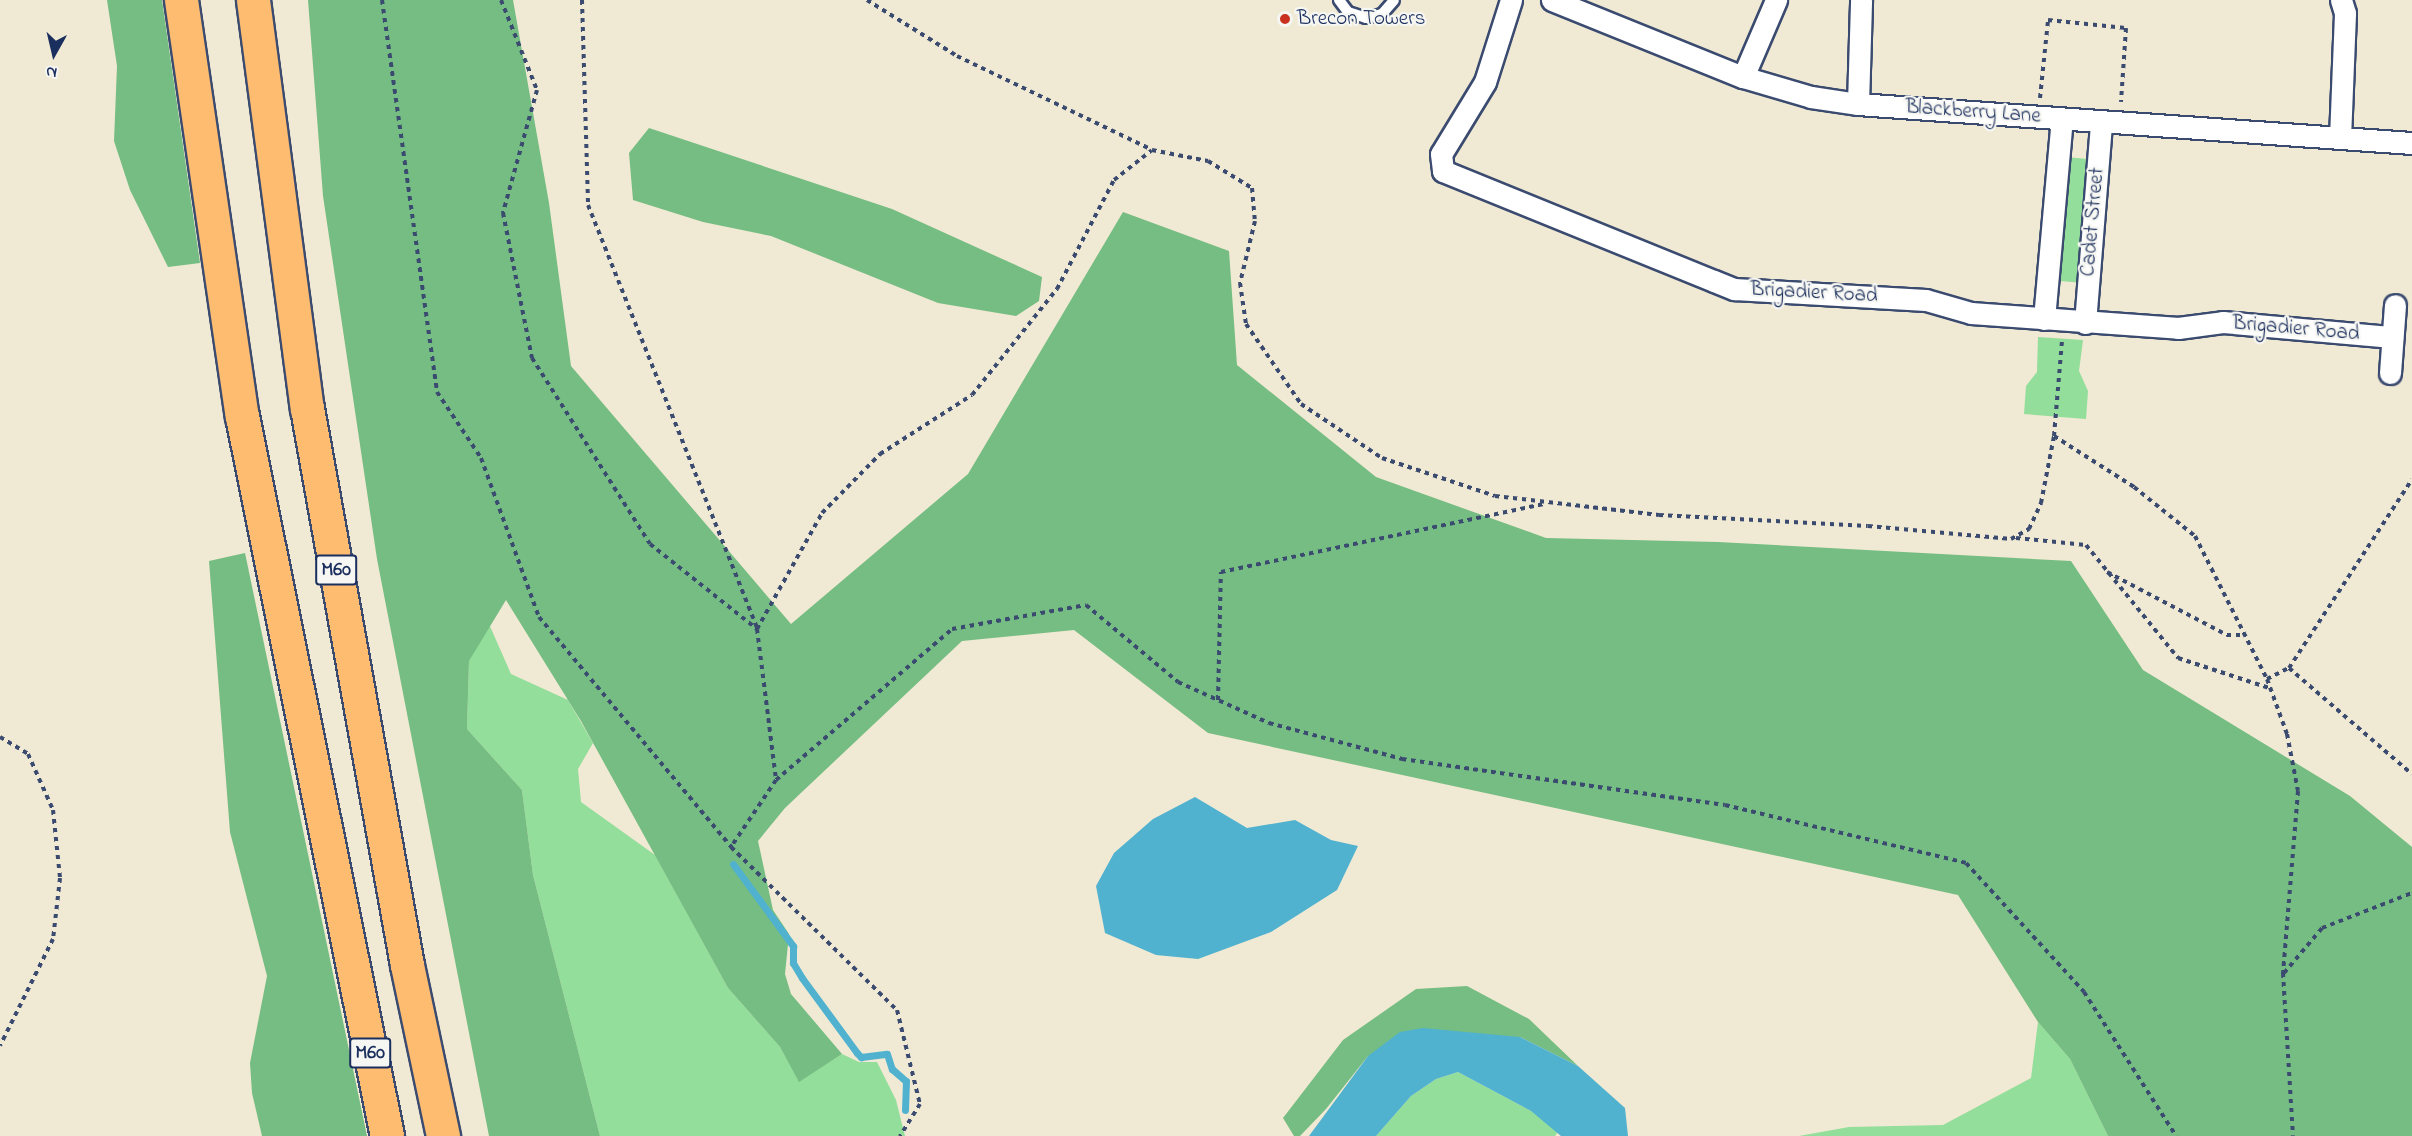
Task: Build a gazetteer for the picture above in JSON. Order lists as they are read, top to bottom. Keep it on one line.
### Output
{"streets":{"highway":["M60"],"street":["Blackberry Lane","Cadet Street","Brigadier Road"]},"crossings":[["Blackberry Lane","Cadet Street"],["Cadet Street","Brigadier Road"]],"places":["Brecon Towers"],"north":"bottom"}
